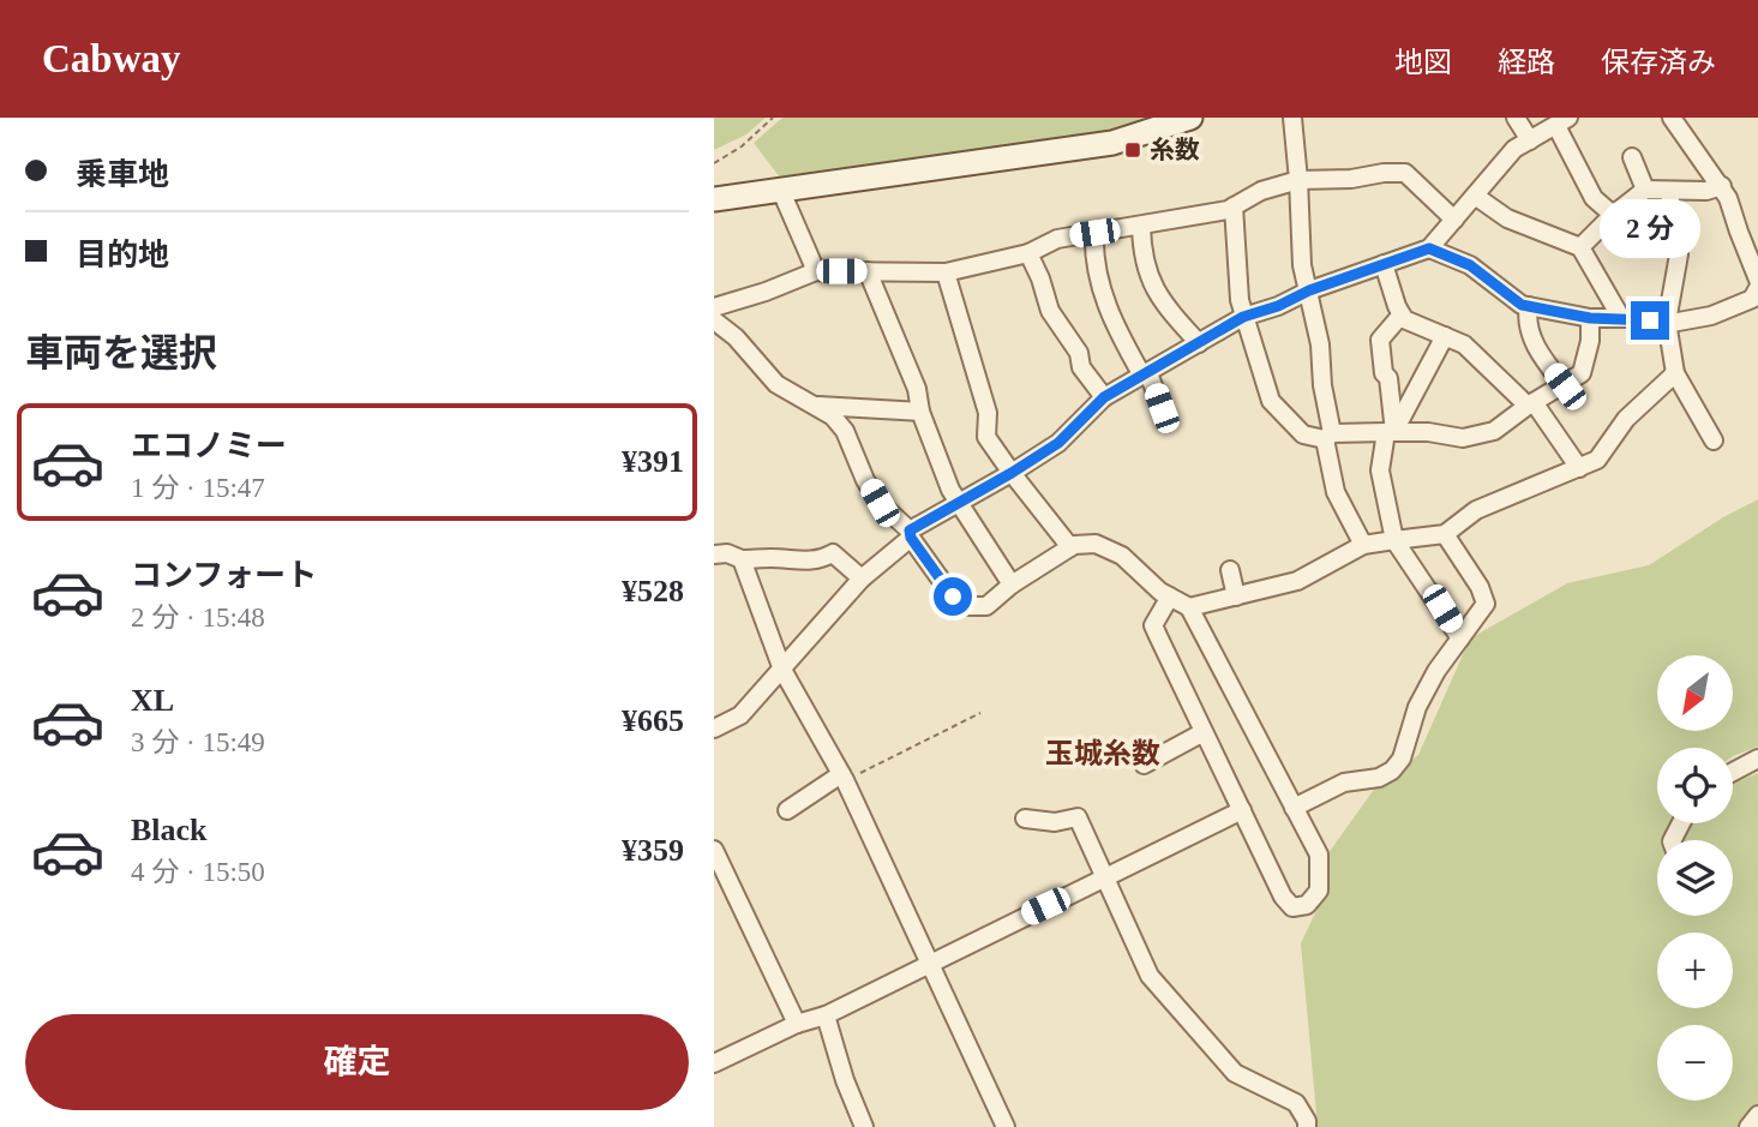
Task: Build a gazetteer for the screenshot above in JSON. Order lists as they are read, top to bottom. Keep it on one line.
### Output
{"districts":["玉城糸数"],"places":{"transit":["糸数"]},"north":"bottom left","page":{"header":"Cabway","nav":["地図","経路","保存済み"],"banner":["乗車地","目的地"],"bubble":"2 分","heading":"車両を選択","list":[{"name":"エコノミー","note":"1 分 · 15:47","value":"¥391"},{"name":"コンフォート","note":"2 分 · 15:48","value":"¥528"},{"name":"XL","note":"3 分 · 15:49","value":"¥665"},{"name":"Black","note":"4 分 · 15:50","value":"¥359"}],"map_buttons":["+","−"],"buttons":"確定"}}
